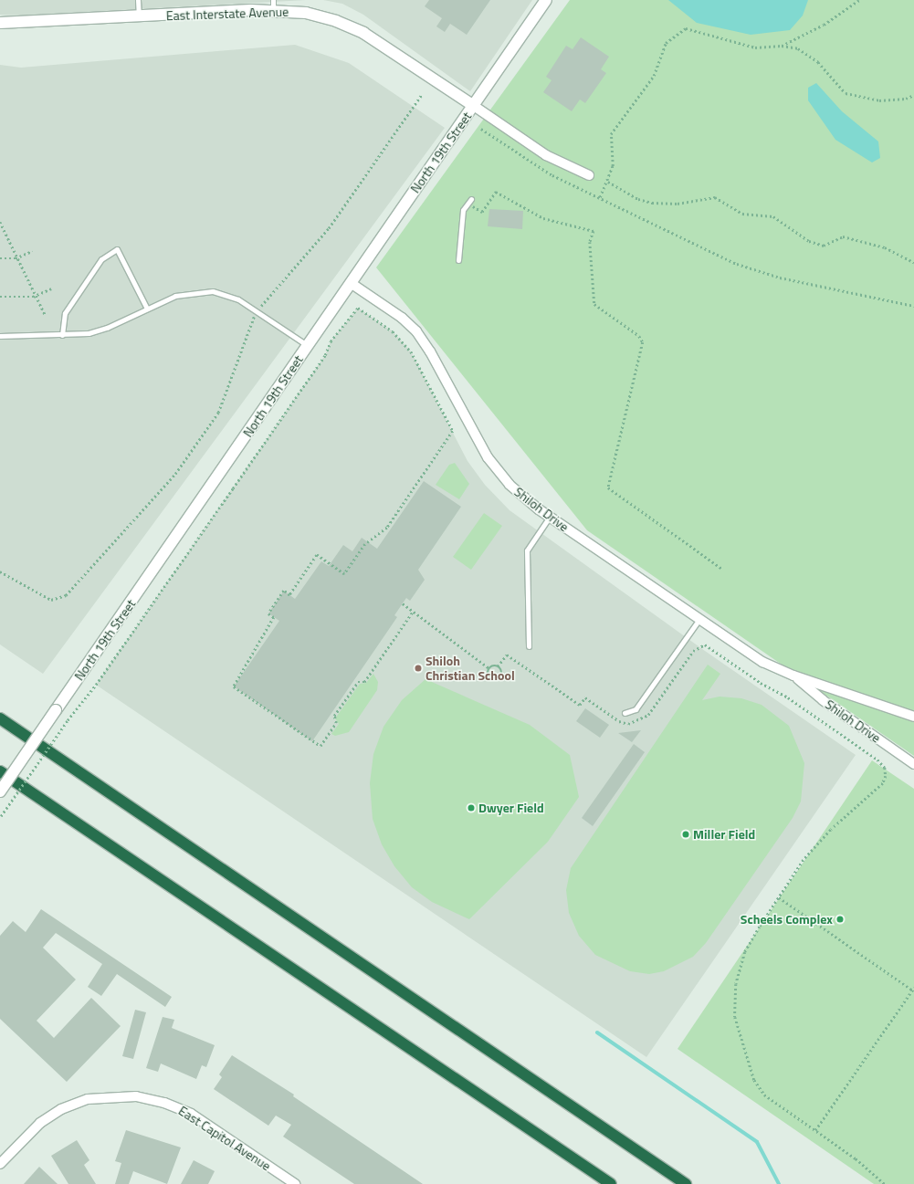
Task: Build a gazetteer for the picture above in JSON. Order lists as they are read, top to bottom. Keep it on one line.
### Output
{"streets":{"street":["East Interstate Avenue","North 19th Street","Shiloh Drive","East Capitol Avenue"]},"crossings":[["East Interstate Avenue","North 19th Street"],["North 19th Street","Shiloh Drive"]],"places":["Shiloh Christian School","Dwyer Field","Miller Field","Scheels Complex"]}
